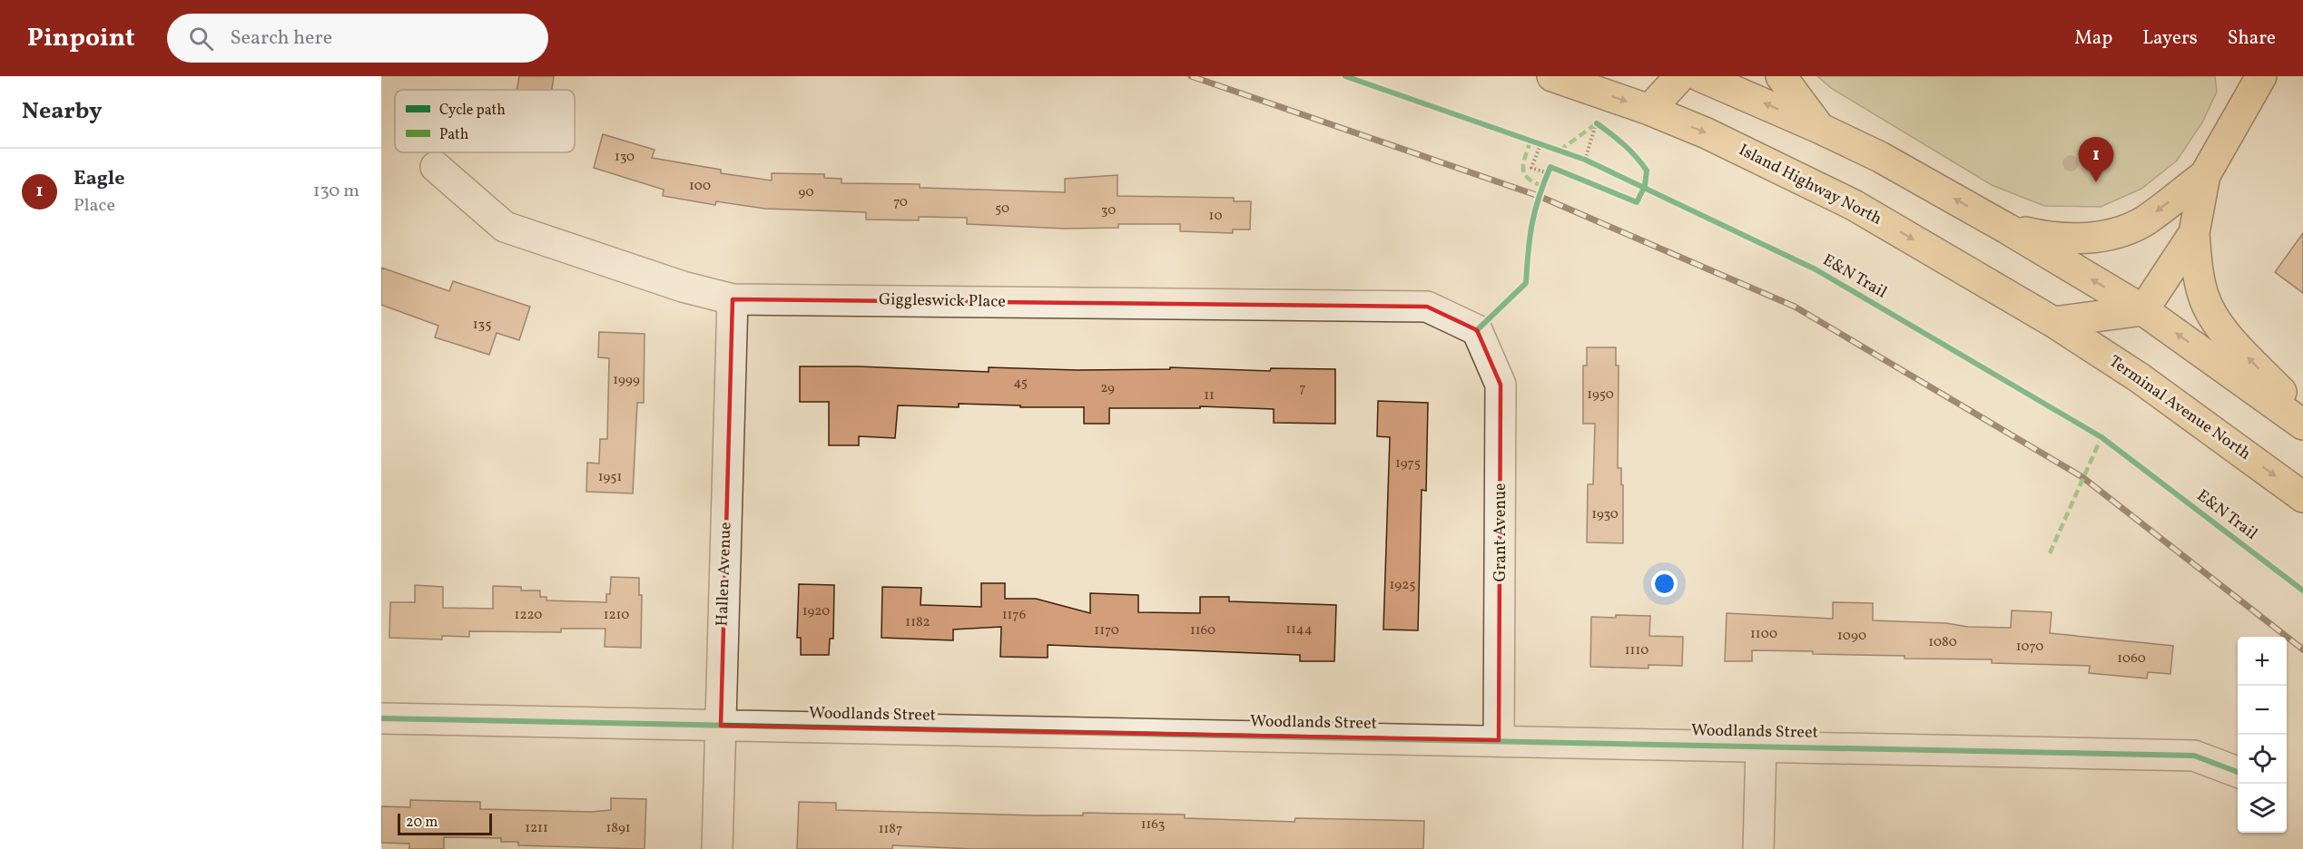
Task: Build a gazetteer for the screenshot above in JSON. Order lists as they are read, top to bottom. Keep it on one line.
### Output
{"streets":{"main road":["Island Highway North","Terminal Avenue North"],"street":["Giggleswick Place","Grant Avenue","Hallen Avenue","Woodlands Street"],"cycle path":["E&N Trail"]},"crossings":[["Island Highway North","Terminal Avenue North"],["Giggleswick Place","Grant Avenue"],["Giggleswick Place","Hallen Avenue"],["Grant Avenue","Woodlands Street"],["Hallen Avenue","Woodlands Street"]],"house_numbers":["130","100","90","70","50","30","10","135","1999","45","29","7","1950","11","1975","1951","1930","1925","1920","1220","1210","1176","1182","1144","1170","1160","1100","1090","1080","1070","1110","1060","1163","1211","1891","1187"],"legend":["Cycle path","Path"],"scale_bar":"20 m","page":{"header":"Pinpoint","search":"Search here","nav":["Map","Layers","Share"],"heading":"Nearby","pins":"1","list":[{"mark":"1","name":"Eagle","note":"Place","value":"130 m"}],"map_buttons":["+","−"],"scale":"20 m"}}
